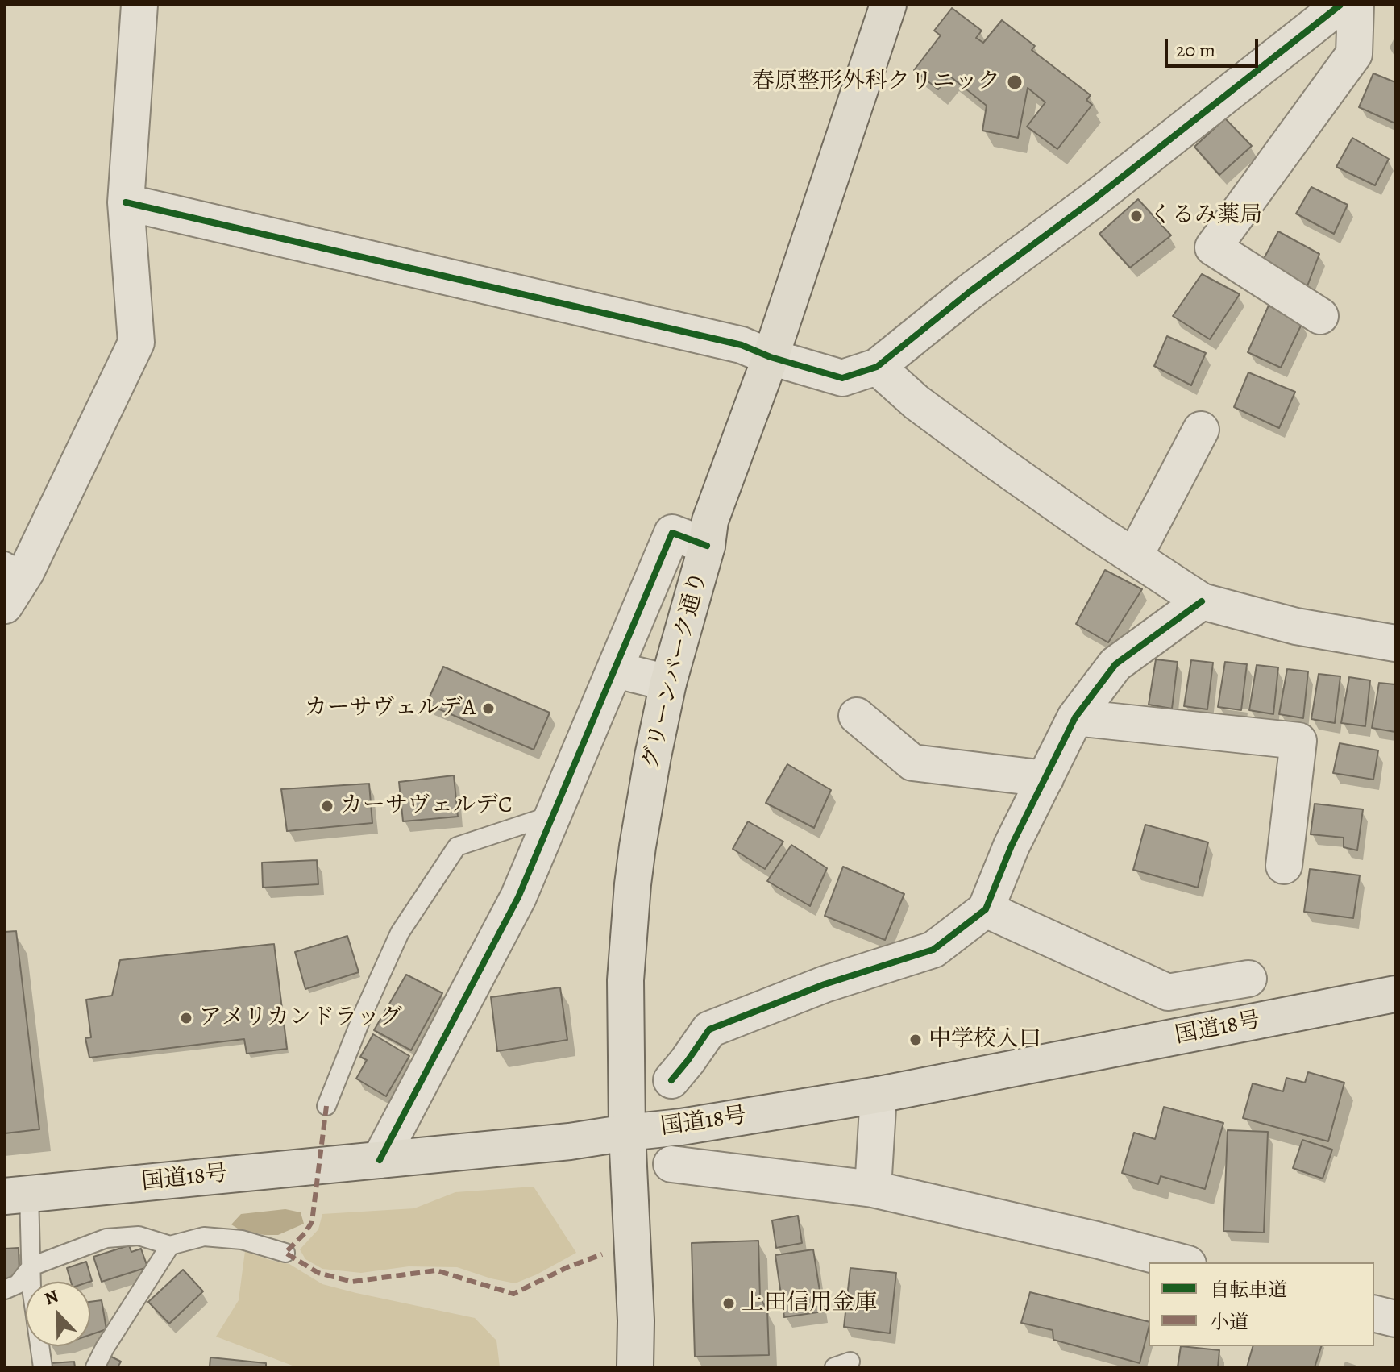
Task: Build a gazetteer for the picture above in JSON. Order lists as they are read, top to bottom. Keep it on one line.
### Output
{"streets":{"main road":["グリーンパーク通り","国道18号"]},"crossings":[["グリーンパーク通り","国道18号"]],"places":["春原整形外科クリニック","くるみ薬局","カーサヴェルデA","カーサヴェルデC","アメリカンドラッグ","中学校入口","上田信用金庫"],"legend":["自転車道","小道"],"scale_bar":"20 m","north":"top"}
